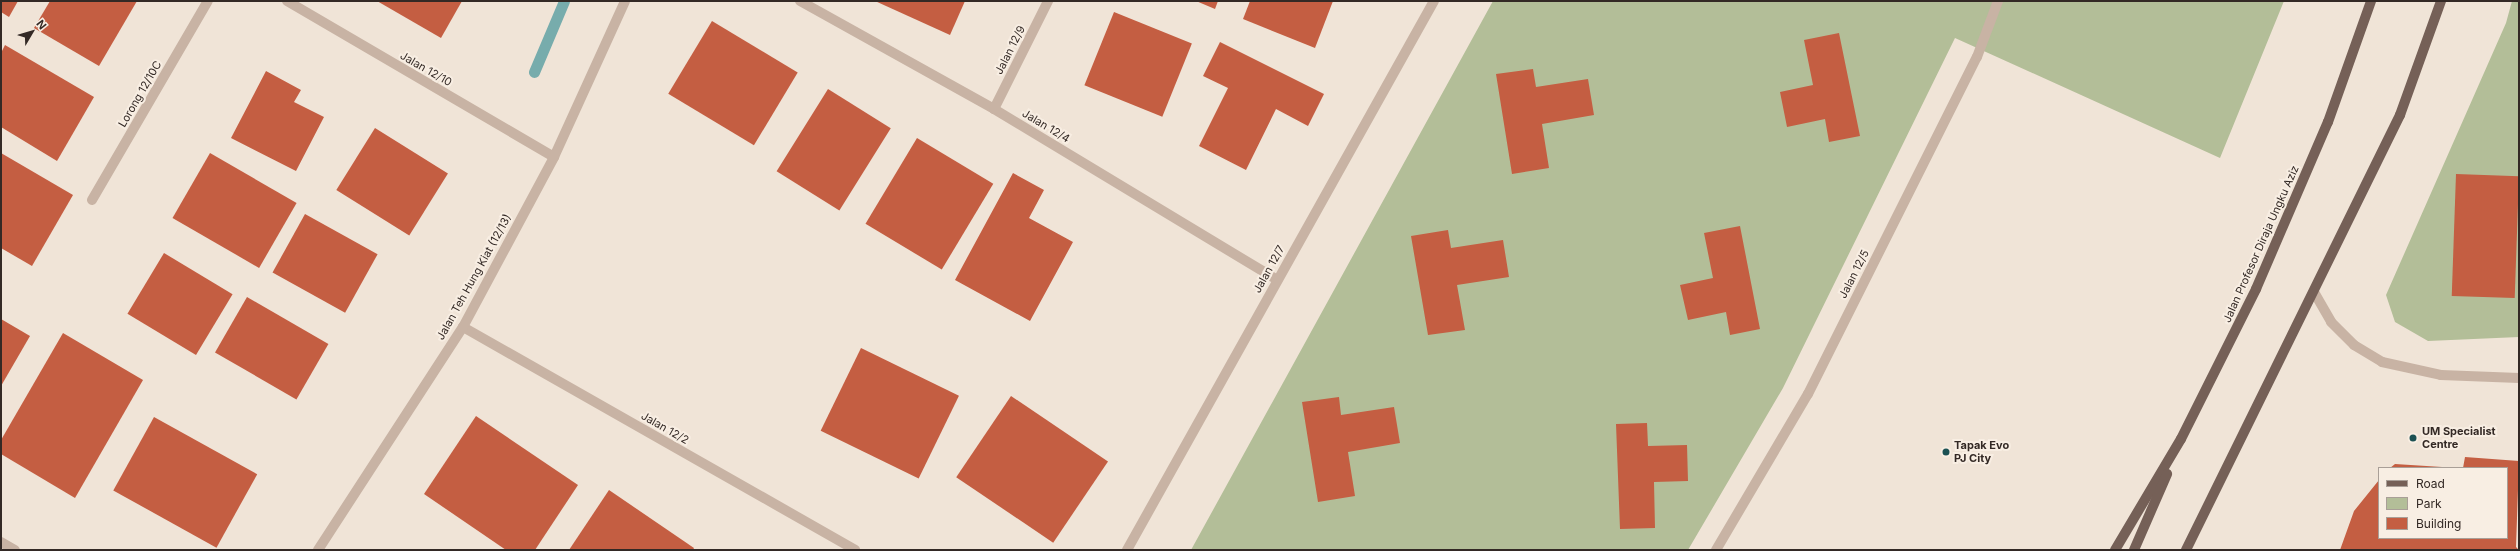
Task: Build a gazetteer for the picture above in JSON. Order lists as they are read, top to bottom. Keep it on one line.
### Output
{"streets":{"main road":["Jalan Profesor Diraja Ungku Aziz"],"street":["Jalan 12/9","Jalan 12/10","Lorong 12/10C","Jalan 12/4","Jalan 12/7","Jalan 12/5","Jalan Teh Hung Kiat (12/13)","Jalan 12/2"]},"crossings":[["Jalan 12/9","Jalan 12/4"],["Jalan 12/10","Jalan Teh Hung Kiat (12/13)"],["Jalan 12/4","Jalan 12/7"],["Jalan Teh Hung Kiat (12/13)","Jalan 12/2"]],"places":["UM Specialist Centre","Tapak Evo PJ City"],"legend":["Road","Park","Building"],"north":"top right"}
